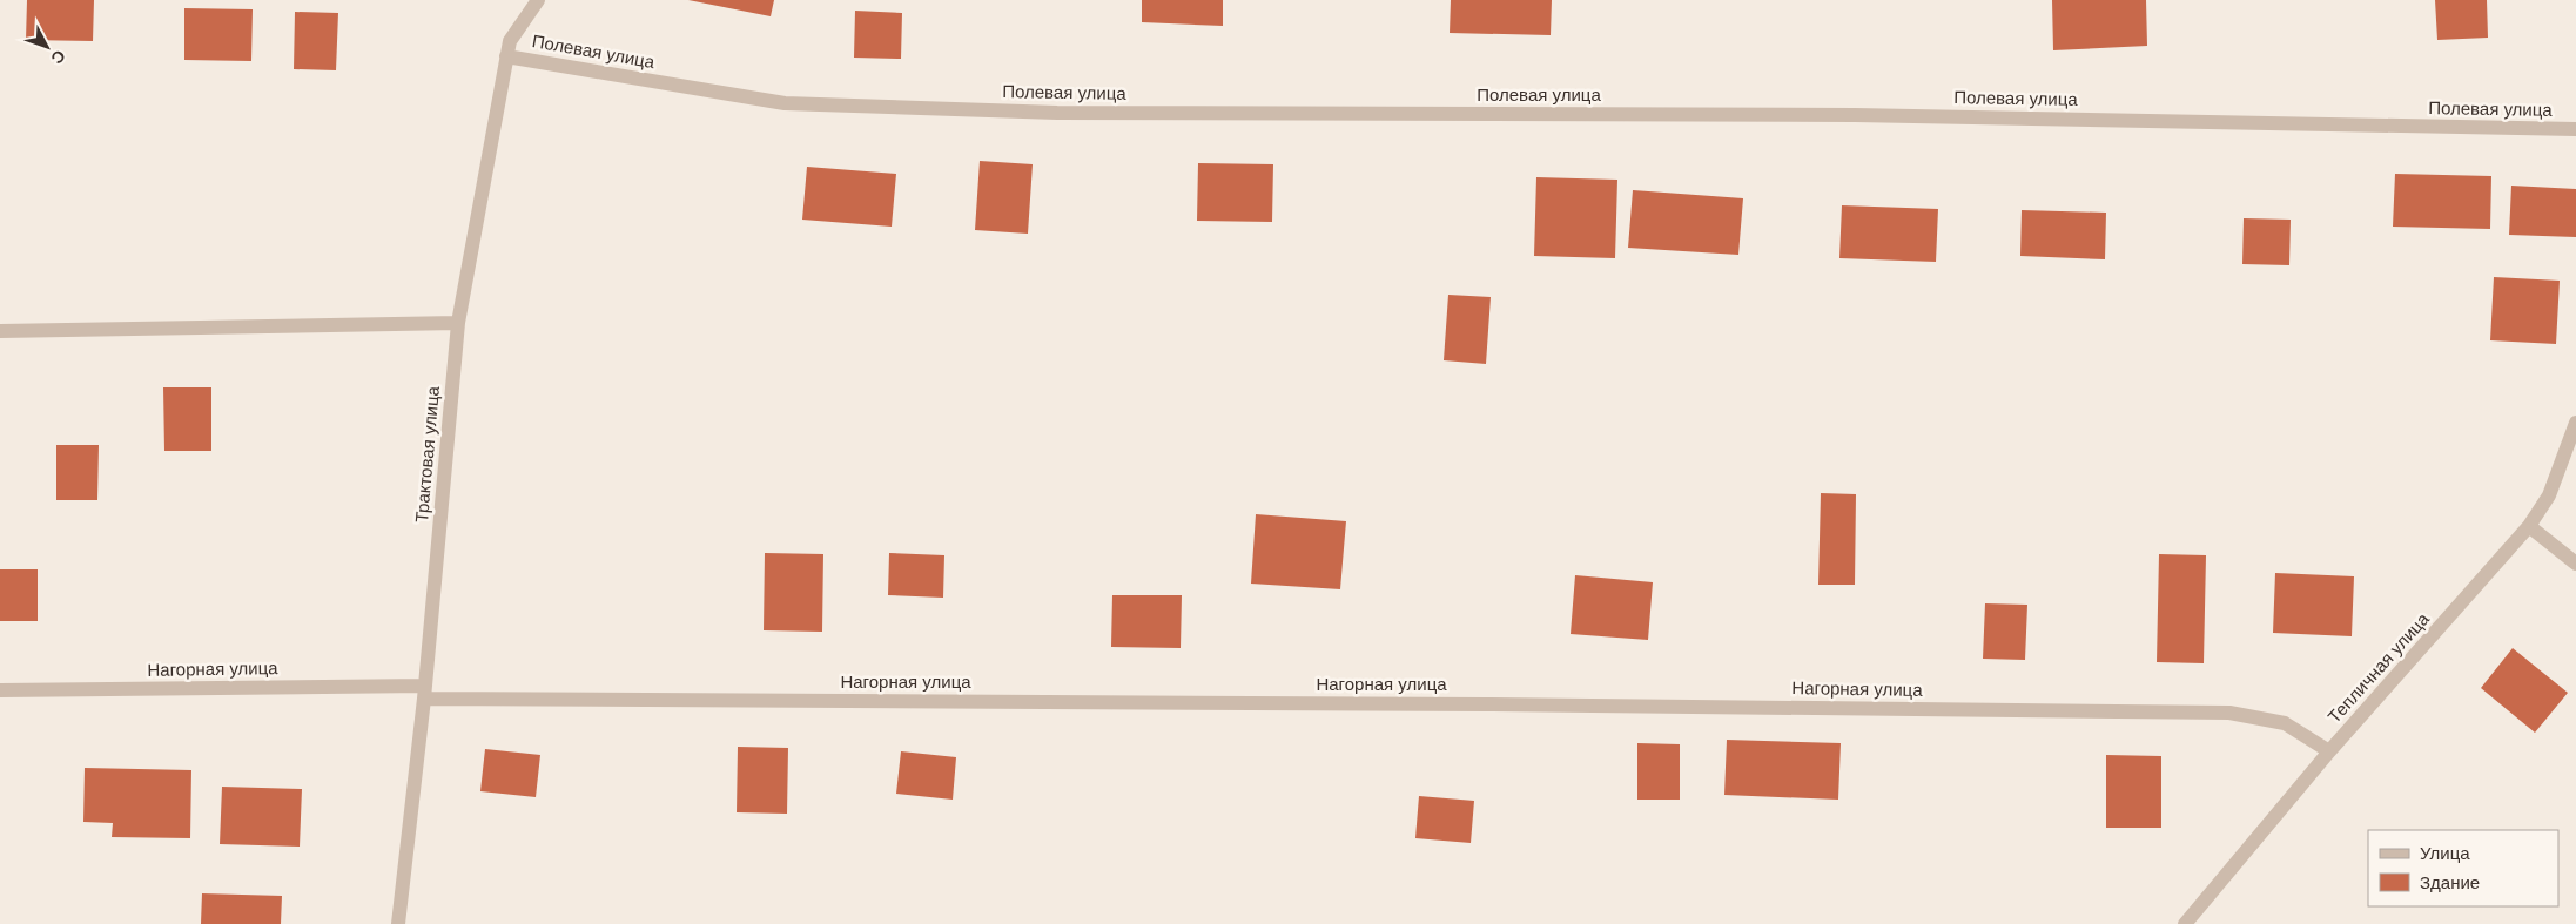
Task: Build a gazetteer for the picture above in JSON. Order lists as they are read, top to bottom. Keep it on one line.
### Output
{"streets":{"street":["Полевая улица","Трактовая улица","Тепличная улица","Нагорная улица"]},"crossings":[["Полевая улица","Трактовая улица"],["Трактовая улица","Нагорная улица"],["Тепличная улица","Нагорная улица"]],"legend":["Улица","Здание"],"north":"bottom right"}
